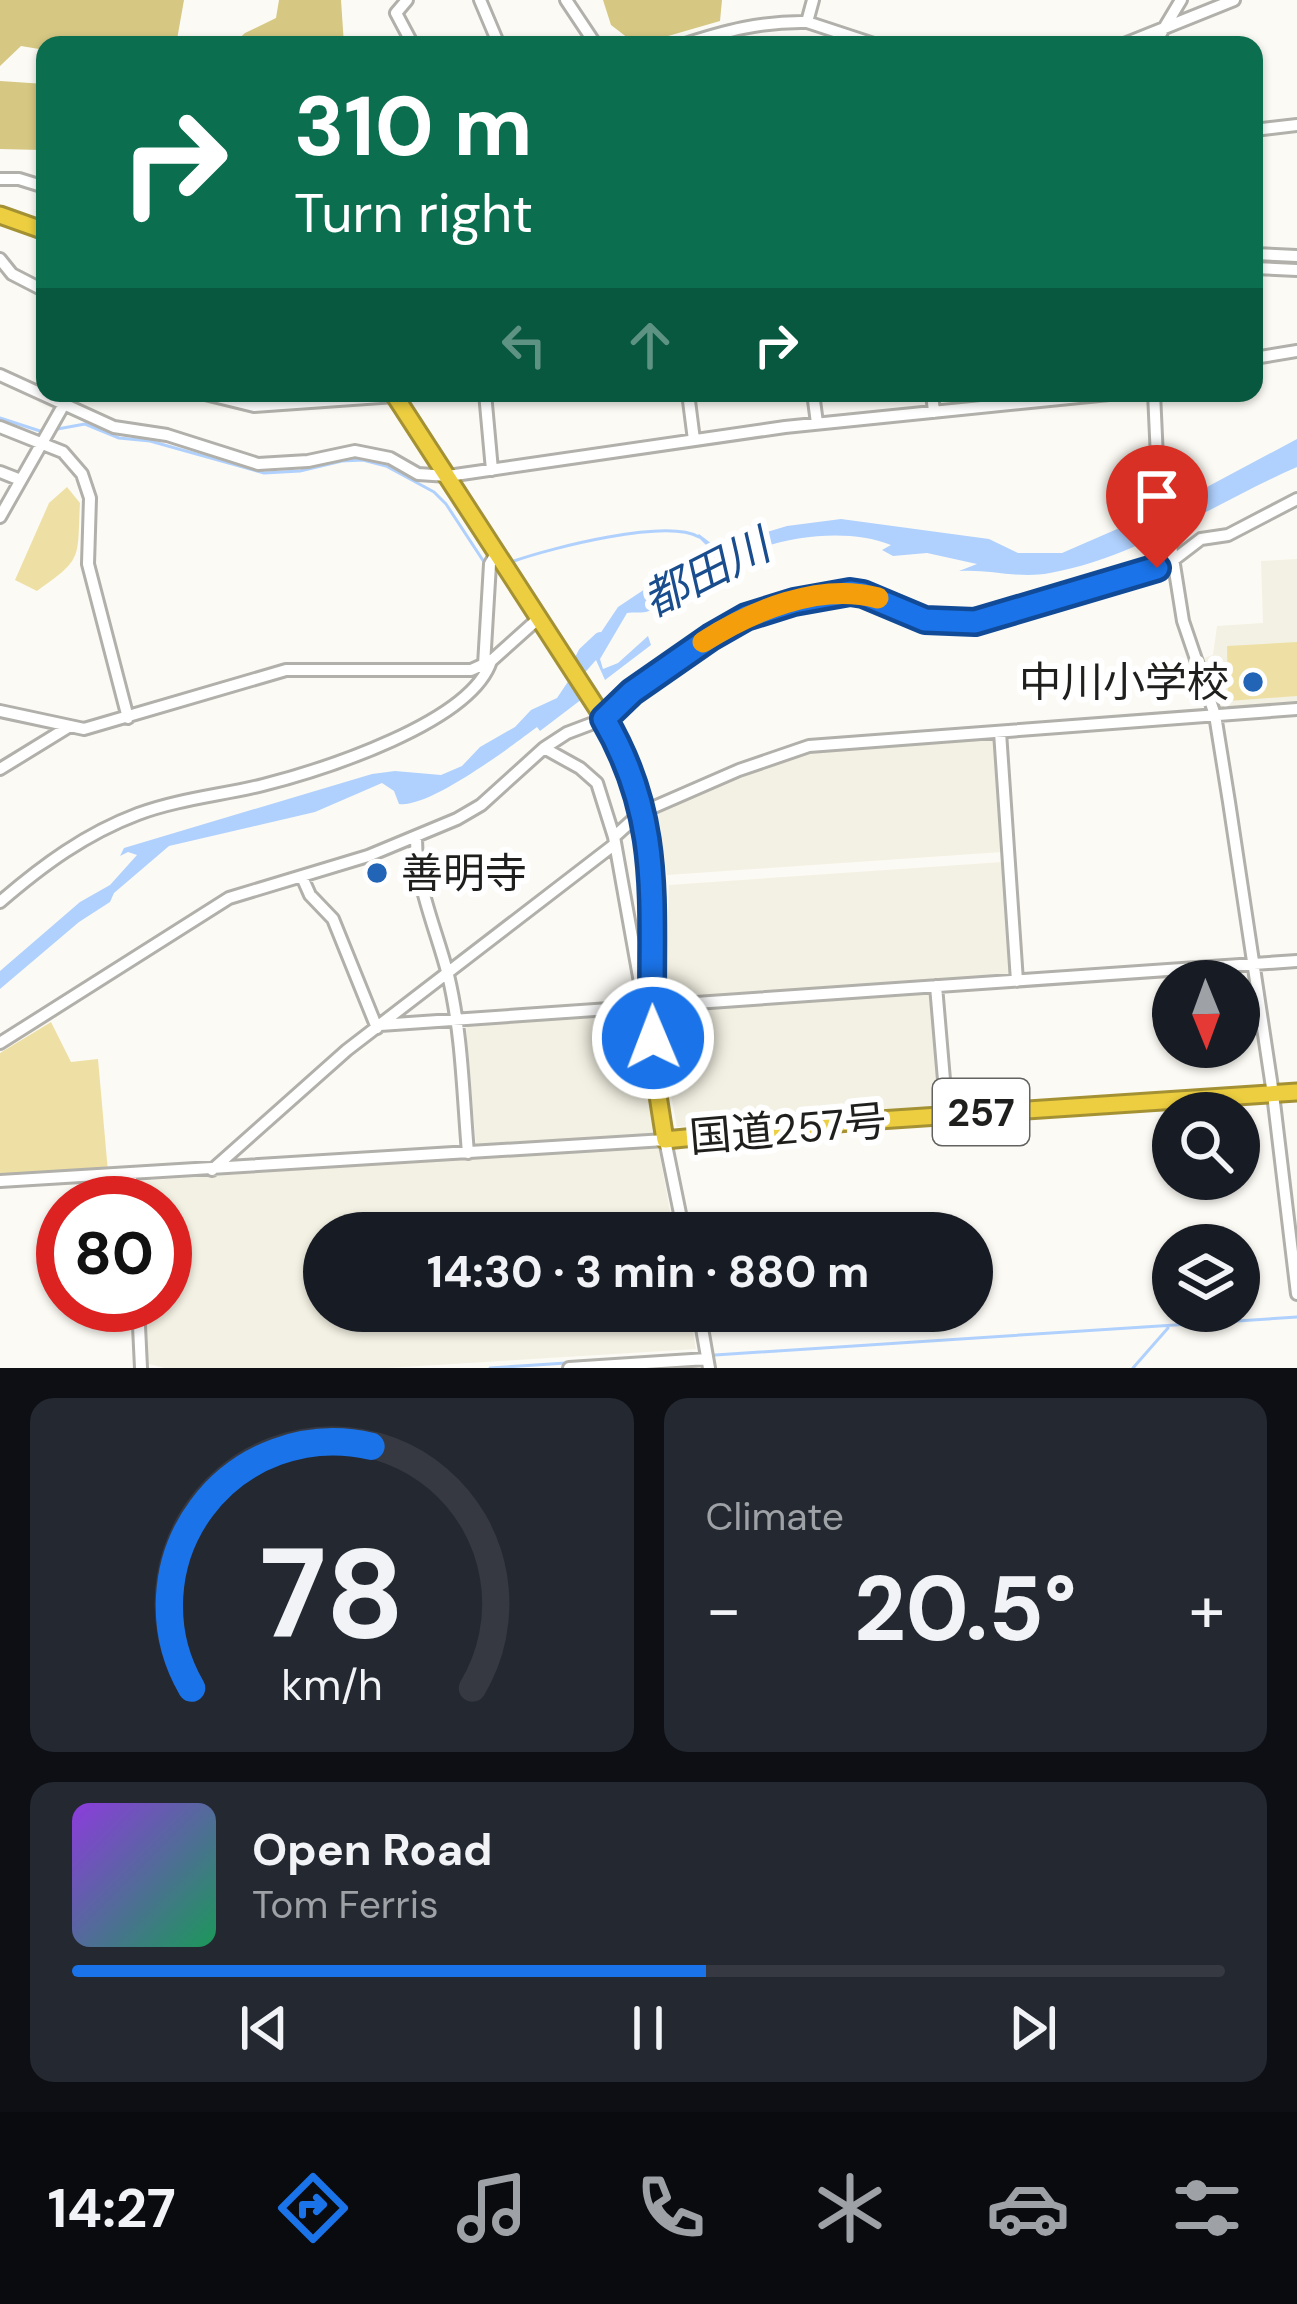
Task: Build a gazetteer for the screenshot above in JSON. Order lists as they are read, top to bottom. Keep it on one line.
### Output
{"streets":{"highway":["257","国道257号"]},"water":["都田川"],"places":["中川小学校","善明寺"],"north":"bottom","page":{"turn":["310 m","Turn right"],"limit":"80","trip":"14:30 · 3 min · 880 m","tile":"Climate","heat":["−","20.5°","+"],"song":["Open Road","Tom Ferris"],"tabs":"14:27","gauge":["78","km/h"]}}
